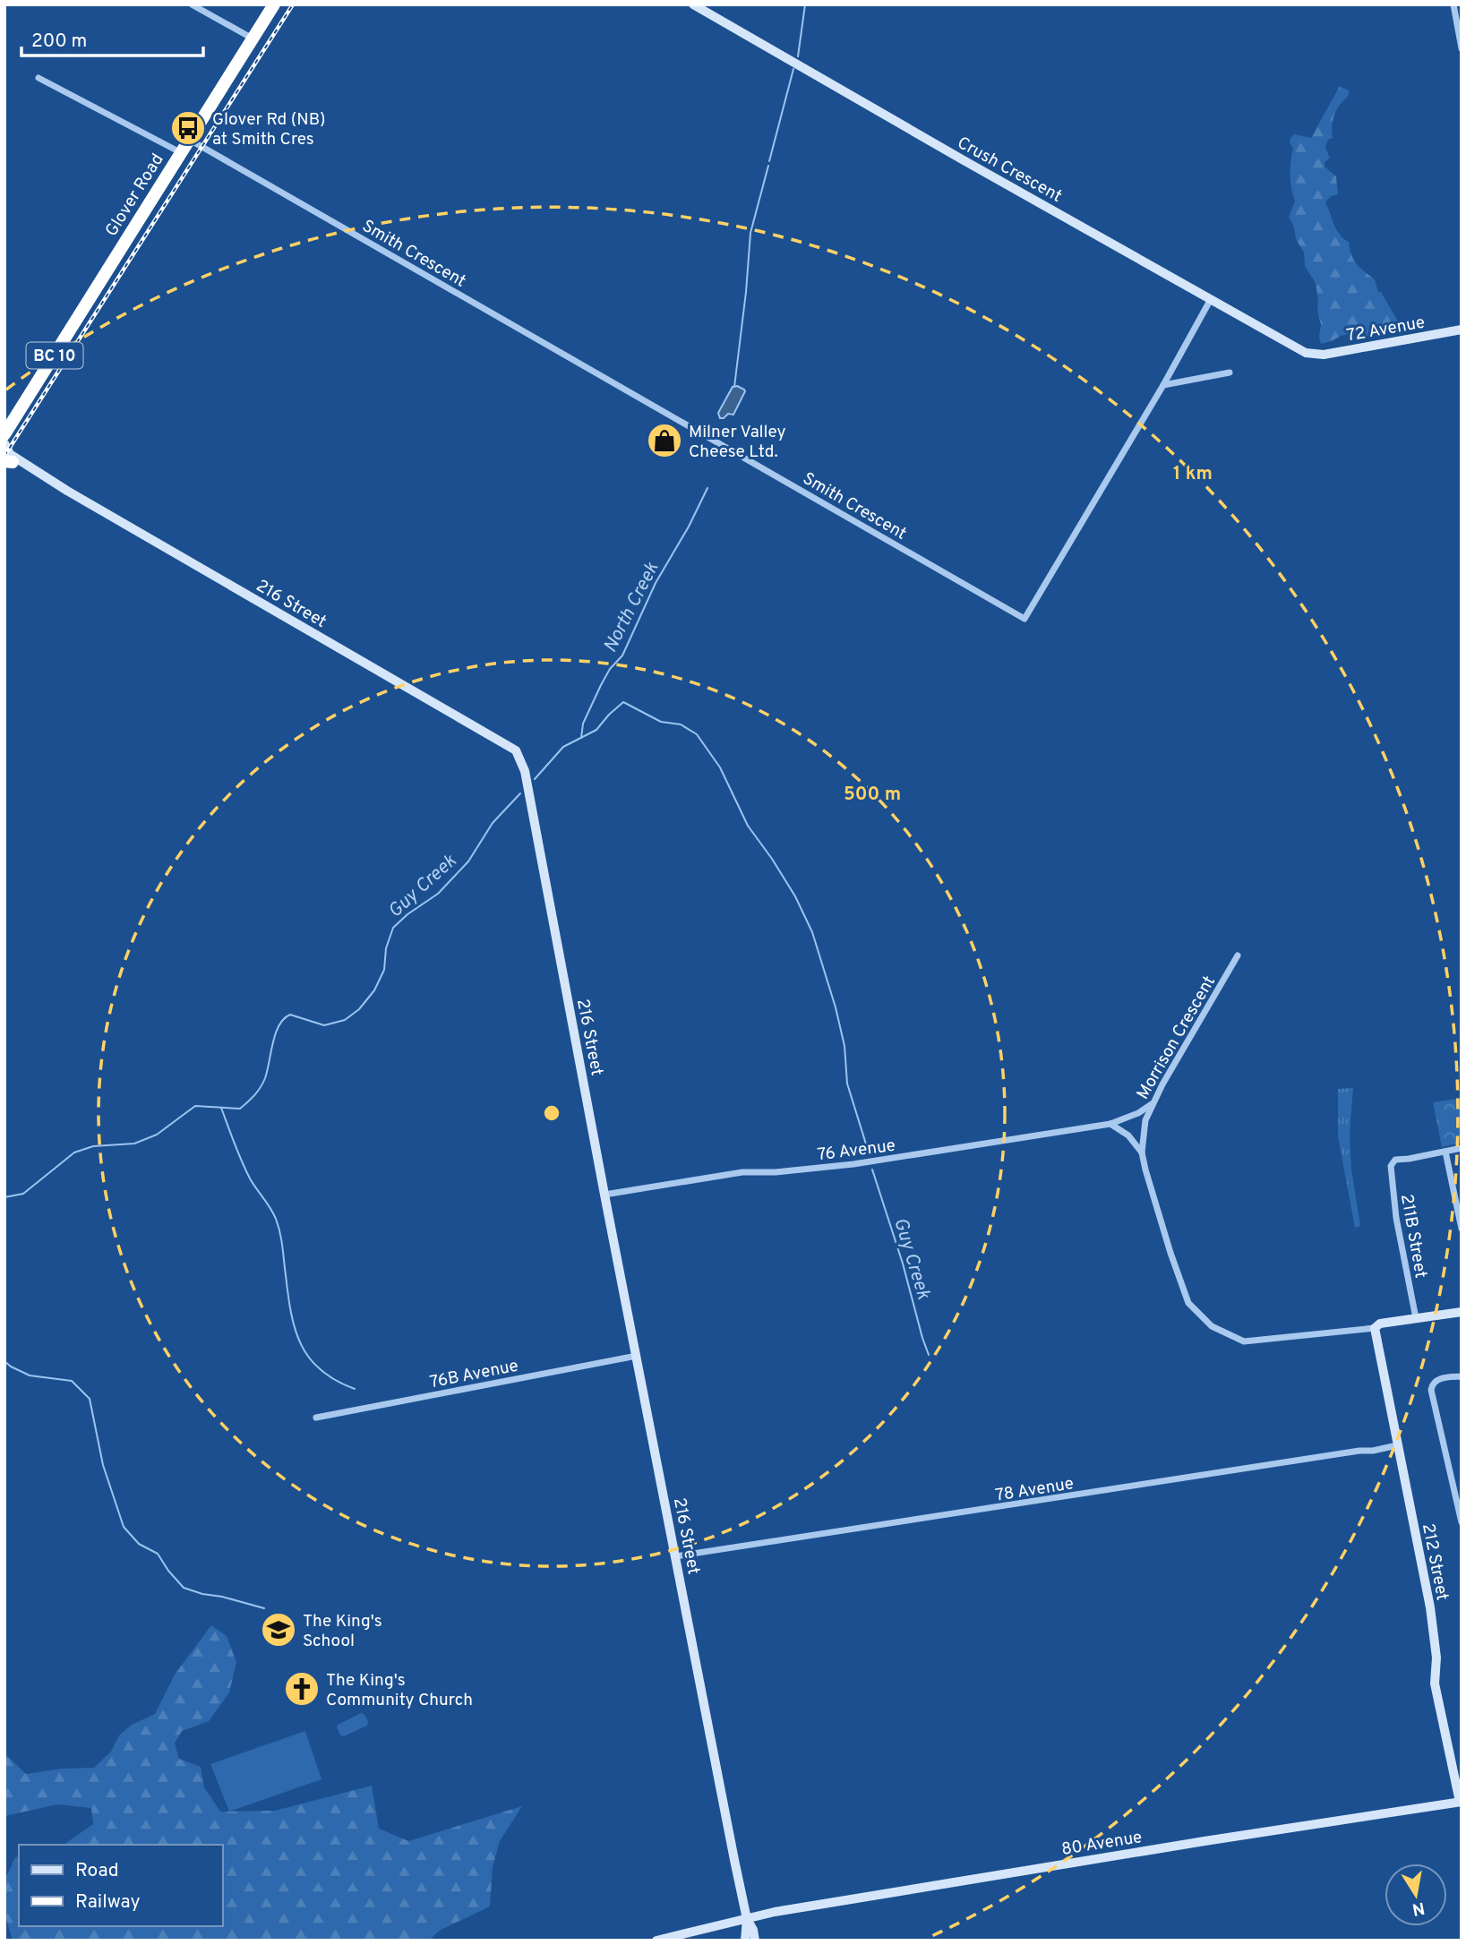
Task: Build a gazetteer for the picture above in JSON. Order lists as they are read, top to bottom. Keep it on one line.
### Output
{"streets":{"highway":["Glover Road","BC 10"],"main road":["Crush Crescent","72 Avenue","216 Street","212 Street","80 Avenue"],"street":["Smith Crescent","Morrison Crescent","76 Avenue","211B Street","76B Avenue","78 Avenue"]},"crossings":[["Crush Crescent","Smith Crescent"],["Crush Crescent","72 Avenue"],["Glover Road","Smith Crescent"],["216 Street","76 Avenue"],["216 Street","76B Avenue"],["216 Street","78 Avenue"],["216 Street","80 Avenue"],["Morrison Crescent","76 Avenue"],["Morrison Crescent","212 Street"],["78 Avenue","212 Street"],["212 Street","80 Avenue"]],"water":["North Creek","Guy Creek"],"places":{"bus stop":["Glover Rd (NB) at Smith Cres"],"shop":["Milner Valley Cheese Ltd."],"school or university":["The King's School"],"church":["The King's Community Church"]},"legend":["Road","Railway"],"scale_bar":"200 m","north":"bottom","rings":["1 km","500 m"]}
